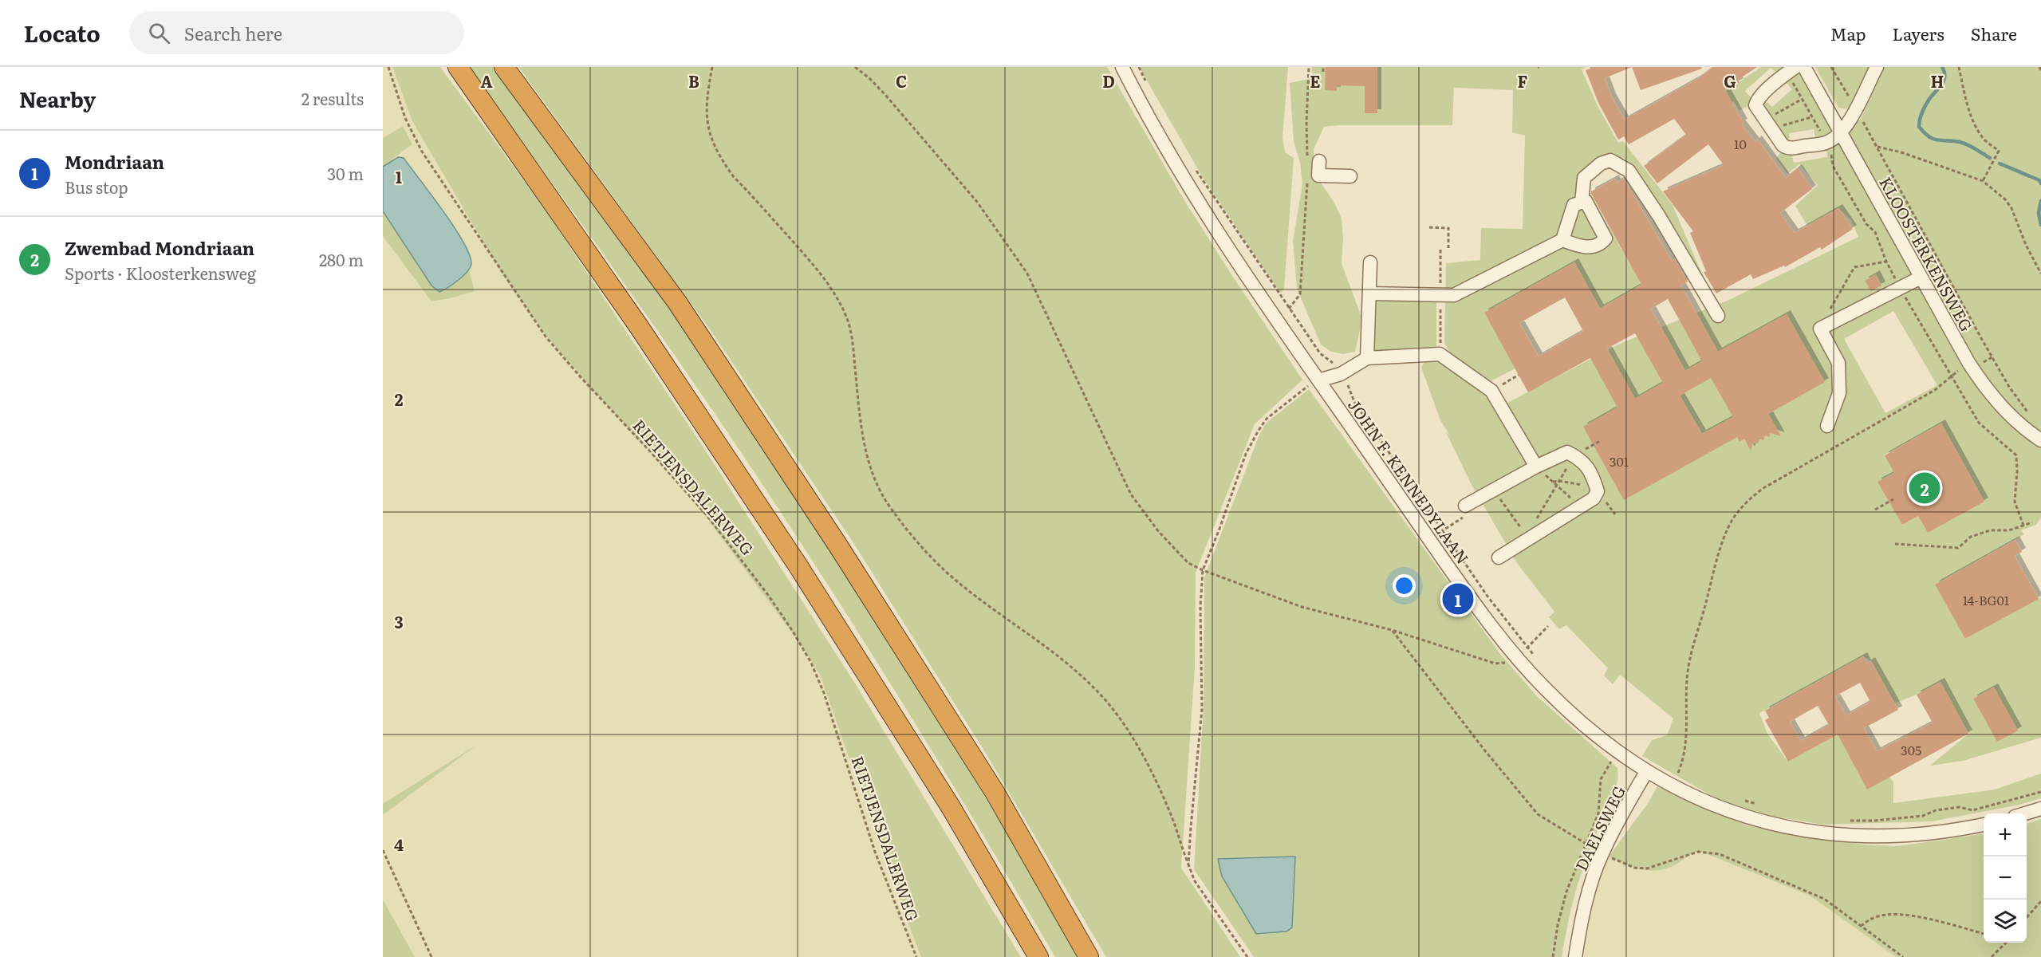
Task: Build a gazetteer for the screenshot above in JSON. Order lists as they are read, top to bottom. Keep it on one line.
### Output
{"streets":{"street":["KLOOSTERKENSWEG","JOHN F. KENNEDYLAAN","DAELSWEG"],"path":["RIETJENSDALERWEG"]},"crossings":[["JOHN F. KENNEDYLAAN","DAELSWEG"]],"house_numbers":["10","301","14-BG01","305"],"page":{"header":"Locato","search":"Search here","nav":["Map","Layers","Share"],"heading":["Nearby","2 results"],"list":[{"mark":"1","name":"Mondriaan","note":"Bus stop","value":"30 m"},{"mark":"2","name":"Zwembad Mondriaan","note":"Sports · Kloosterkensweg","value":"280 m"}],"pins":["2","1"],"map_buttons":["+","−"]},"grid":{"columns":["A","B","C","D","E","F","G","H"],"rows":["1","2","3","4"]}}
